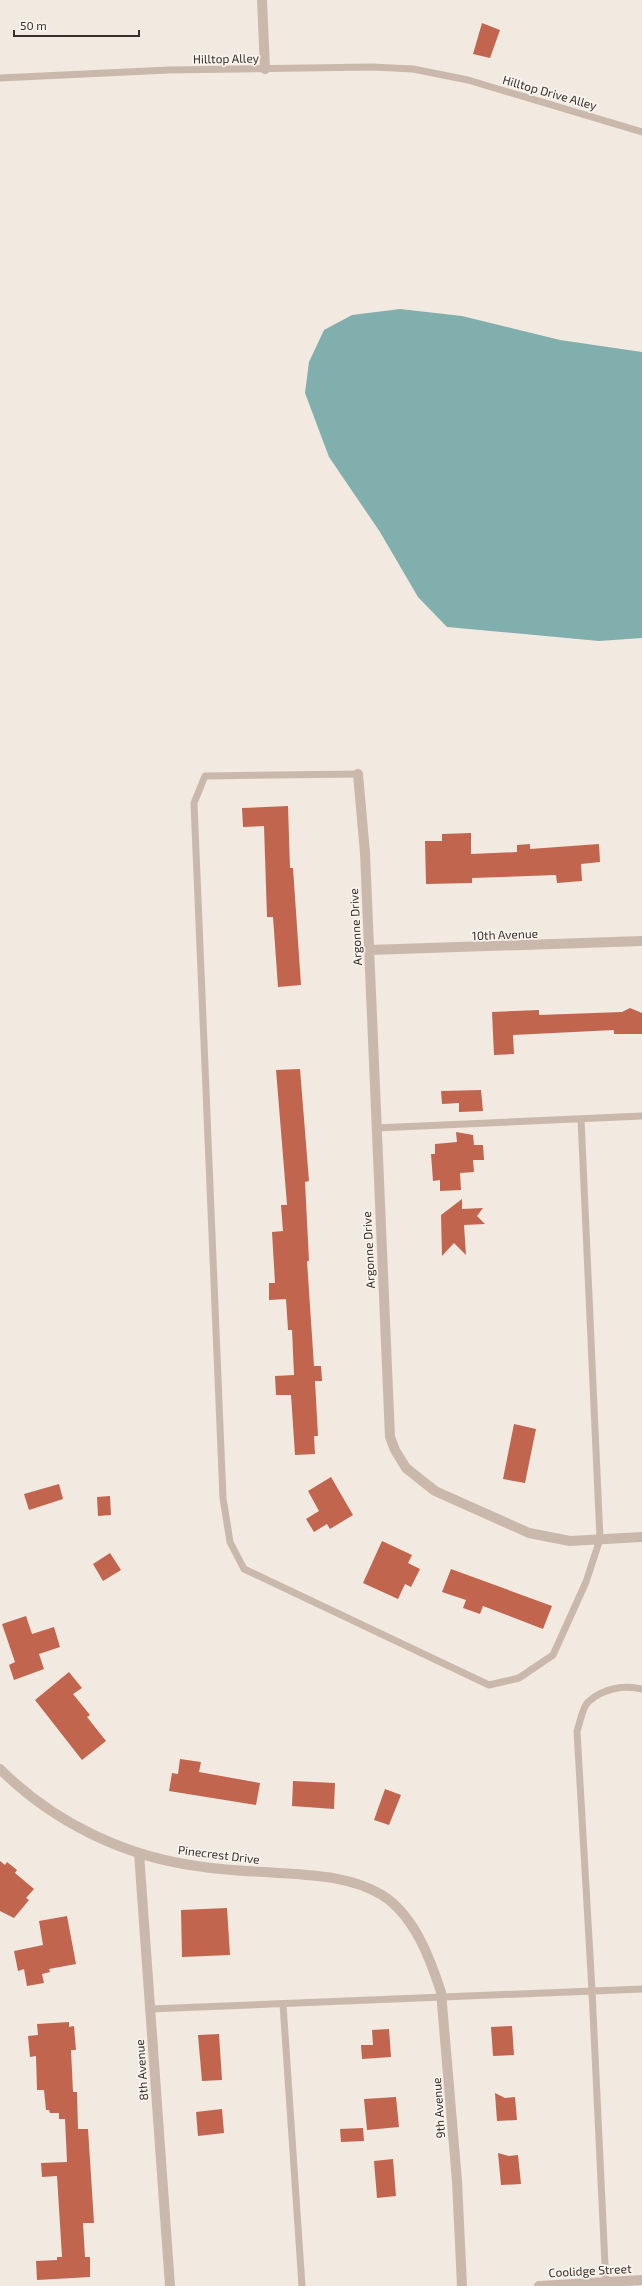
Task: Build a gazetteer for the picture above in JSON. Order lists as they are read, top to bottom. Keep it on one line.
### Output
{"streets":{"street":["Argonne Drive","10th Avenue","Pinecrest Drive","8th Avenue","9th Avenue","Coolidge Street"],"lane":["Hilltop Alley","Hilltop Drive Alley"]},"crossings":[["Hilltop Alley","Hilltop Drive Alley"],["Argonne Drive","10th Avenue"],["Pinecrest Drive","8th Avenue"],["Pinecrest Drive","9th Avenue"]],"scale_bar":"50 m"}
